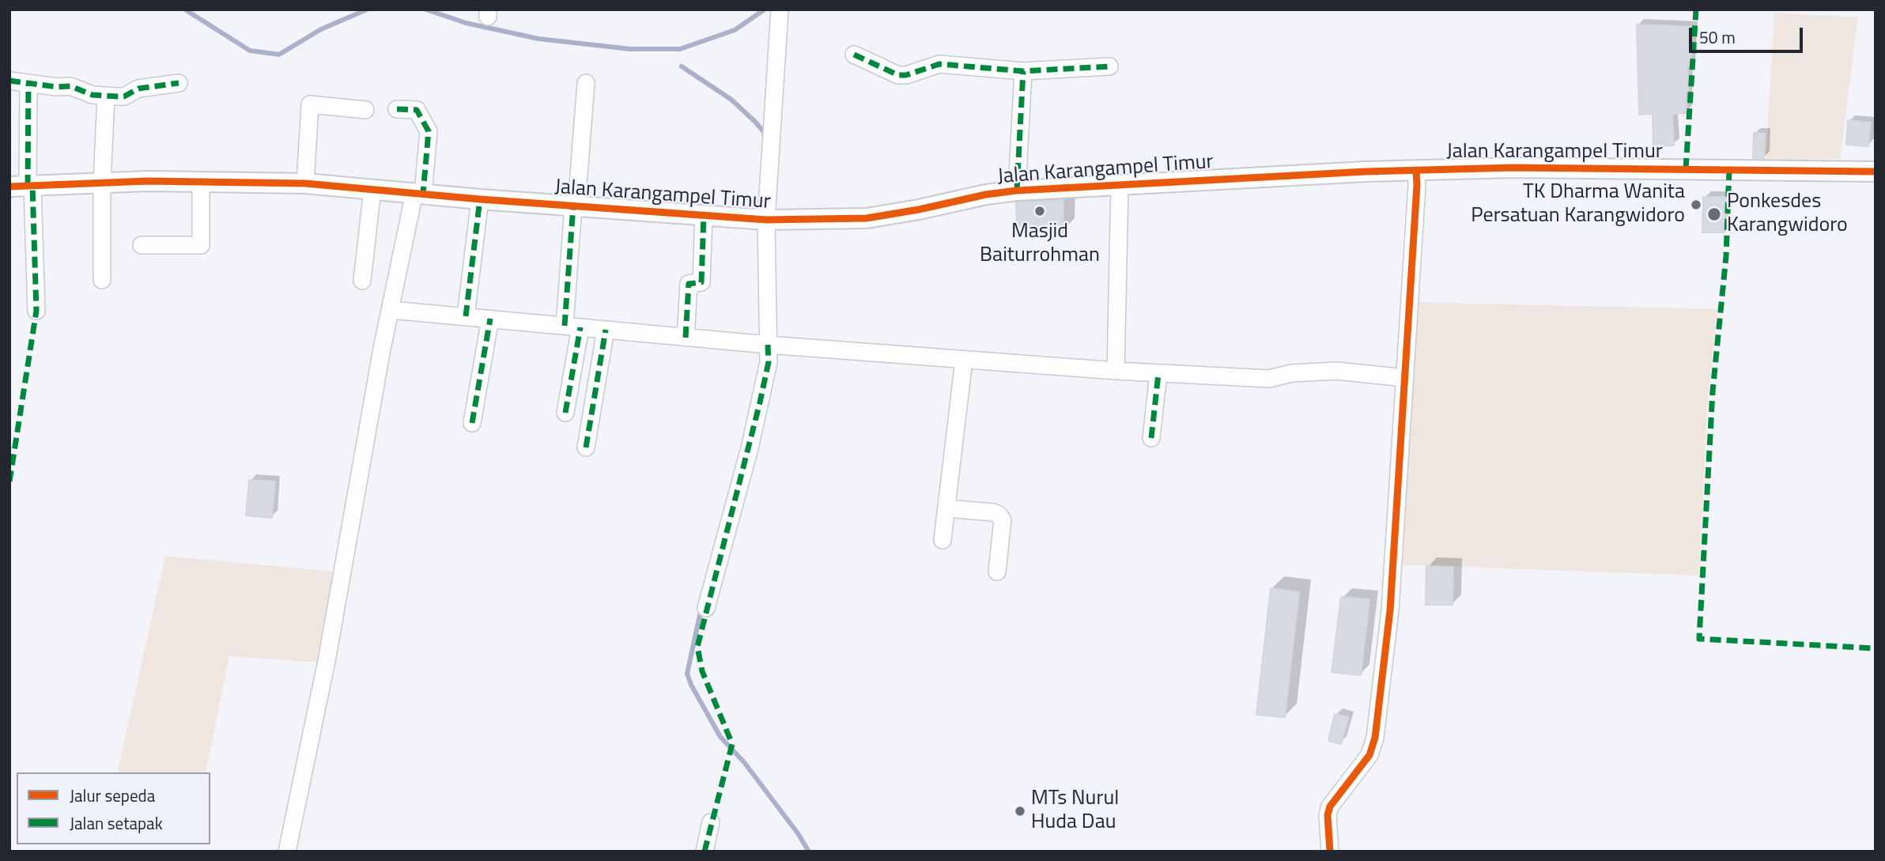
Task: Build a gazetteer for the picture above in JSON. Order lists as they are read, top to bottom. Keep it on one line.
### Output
{"streets":{"street":["Jalan Karangampel Timur"]},"places":["TK Dharma Wanita Persatuan Karangwidoro","Masjid Baiturrohman","Ponkesdes Karangwidoro","MTs Nurul Huda Dau"],"legend":["Jalur sepeda","Jalan setapak"],"scale_bar":"50 m"}
